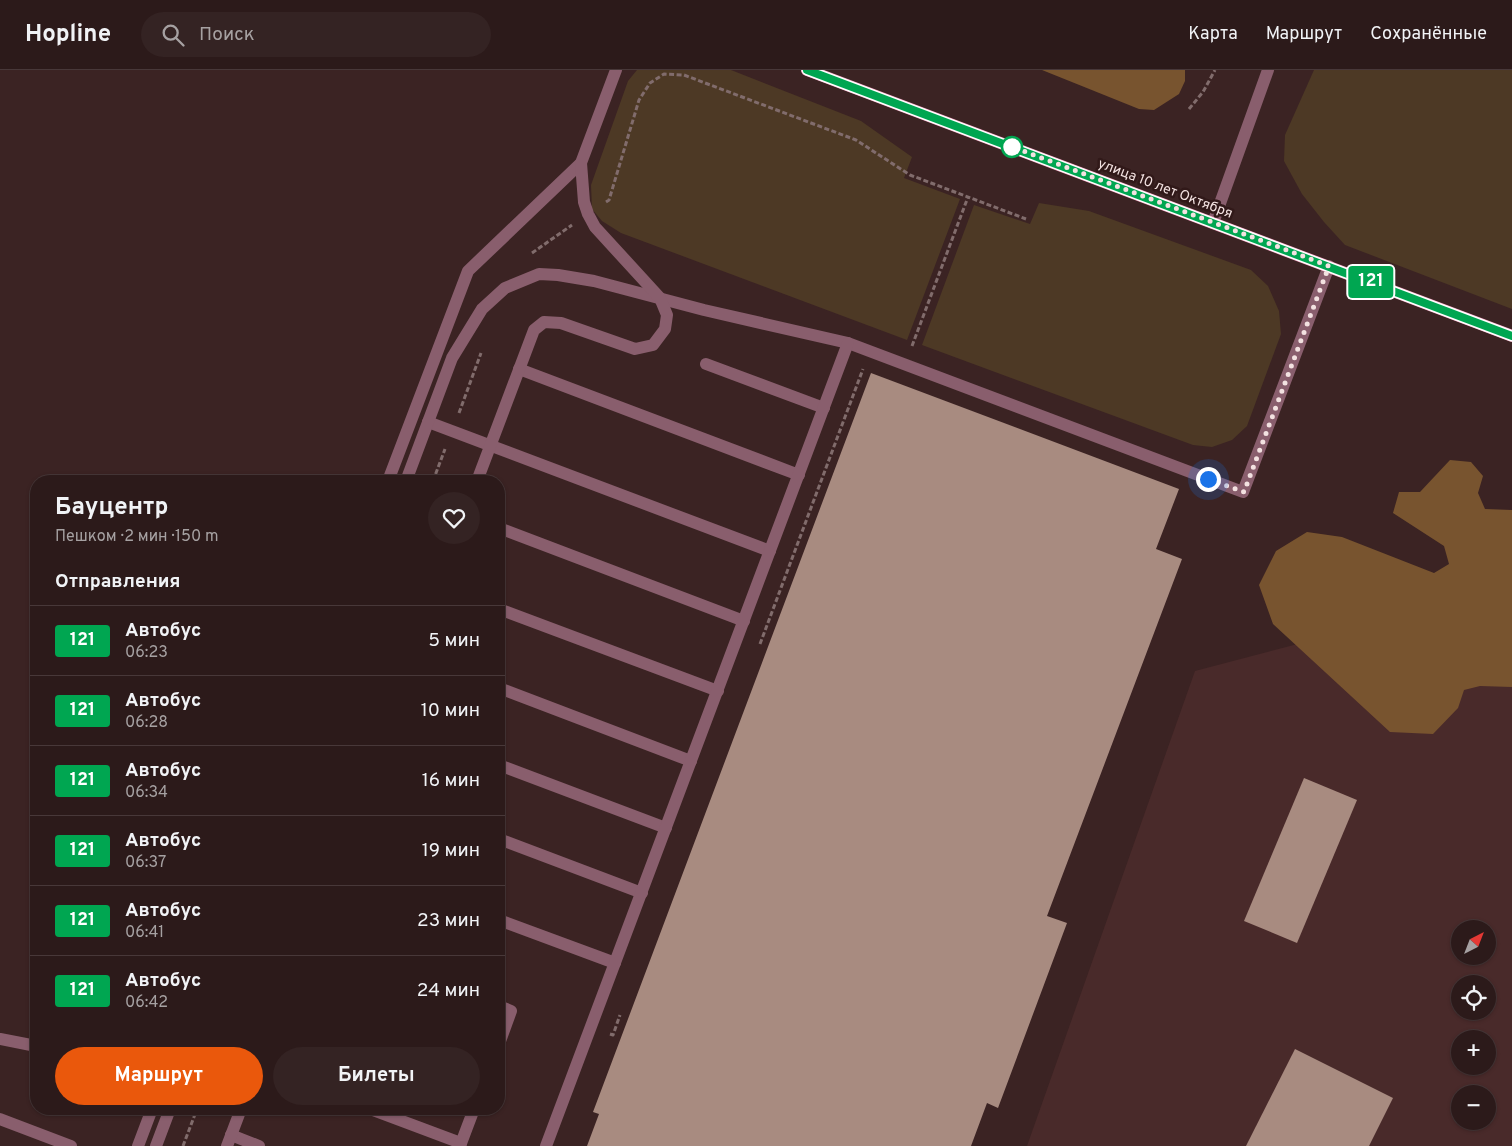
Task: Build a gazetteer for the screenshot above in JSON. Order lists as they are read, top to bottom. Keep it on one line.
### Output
{"streets":{"main road":["улица 10 лет Октября"]},"lines":["bus line 121"],"north":"top right","page":{"header":"Hopline","search":"Поиск","nav":["Карта","Маршрут","Сохранённые"],"on_map":"121","heading":[["Бауцентр","Пешком · 2 мин · 150 m"],"Отправления"],"list":[{"mark":"121","name":"Автобус","note":"06:23","value":"5 мин"},{"mark":"121","name":"Автобус","note":"06:28","value":"10 мин"},{"mark":"121","name":"Автобус","note":"06:34","value":"16 мин"},{"mark":"121","name":"Автобус","note":"06:37","value":"19 мин"},{"mark":"121","name":"Автобус","note":"06:41","value":"23 мин"},{"mark":"121","name":"Автобус","note":"06:42","value":"24 мин"}],"map_buttons":["+","−"],"buttons":["Маршрут","Билеты"]}}
